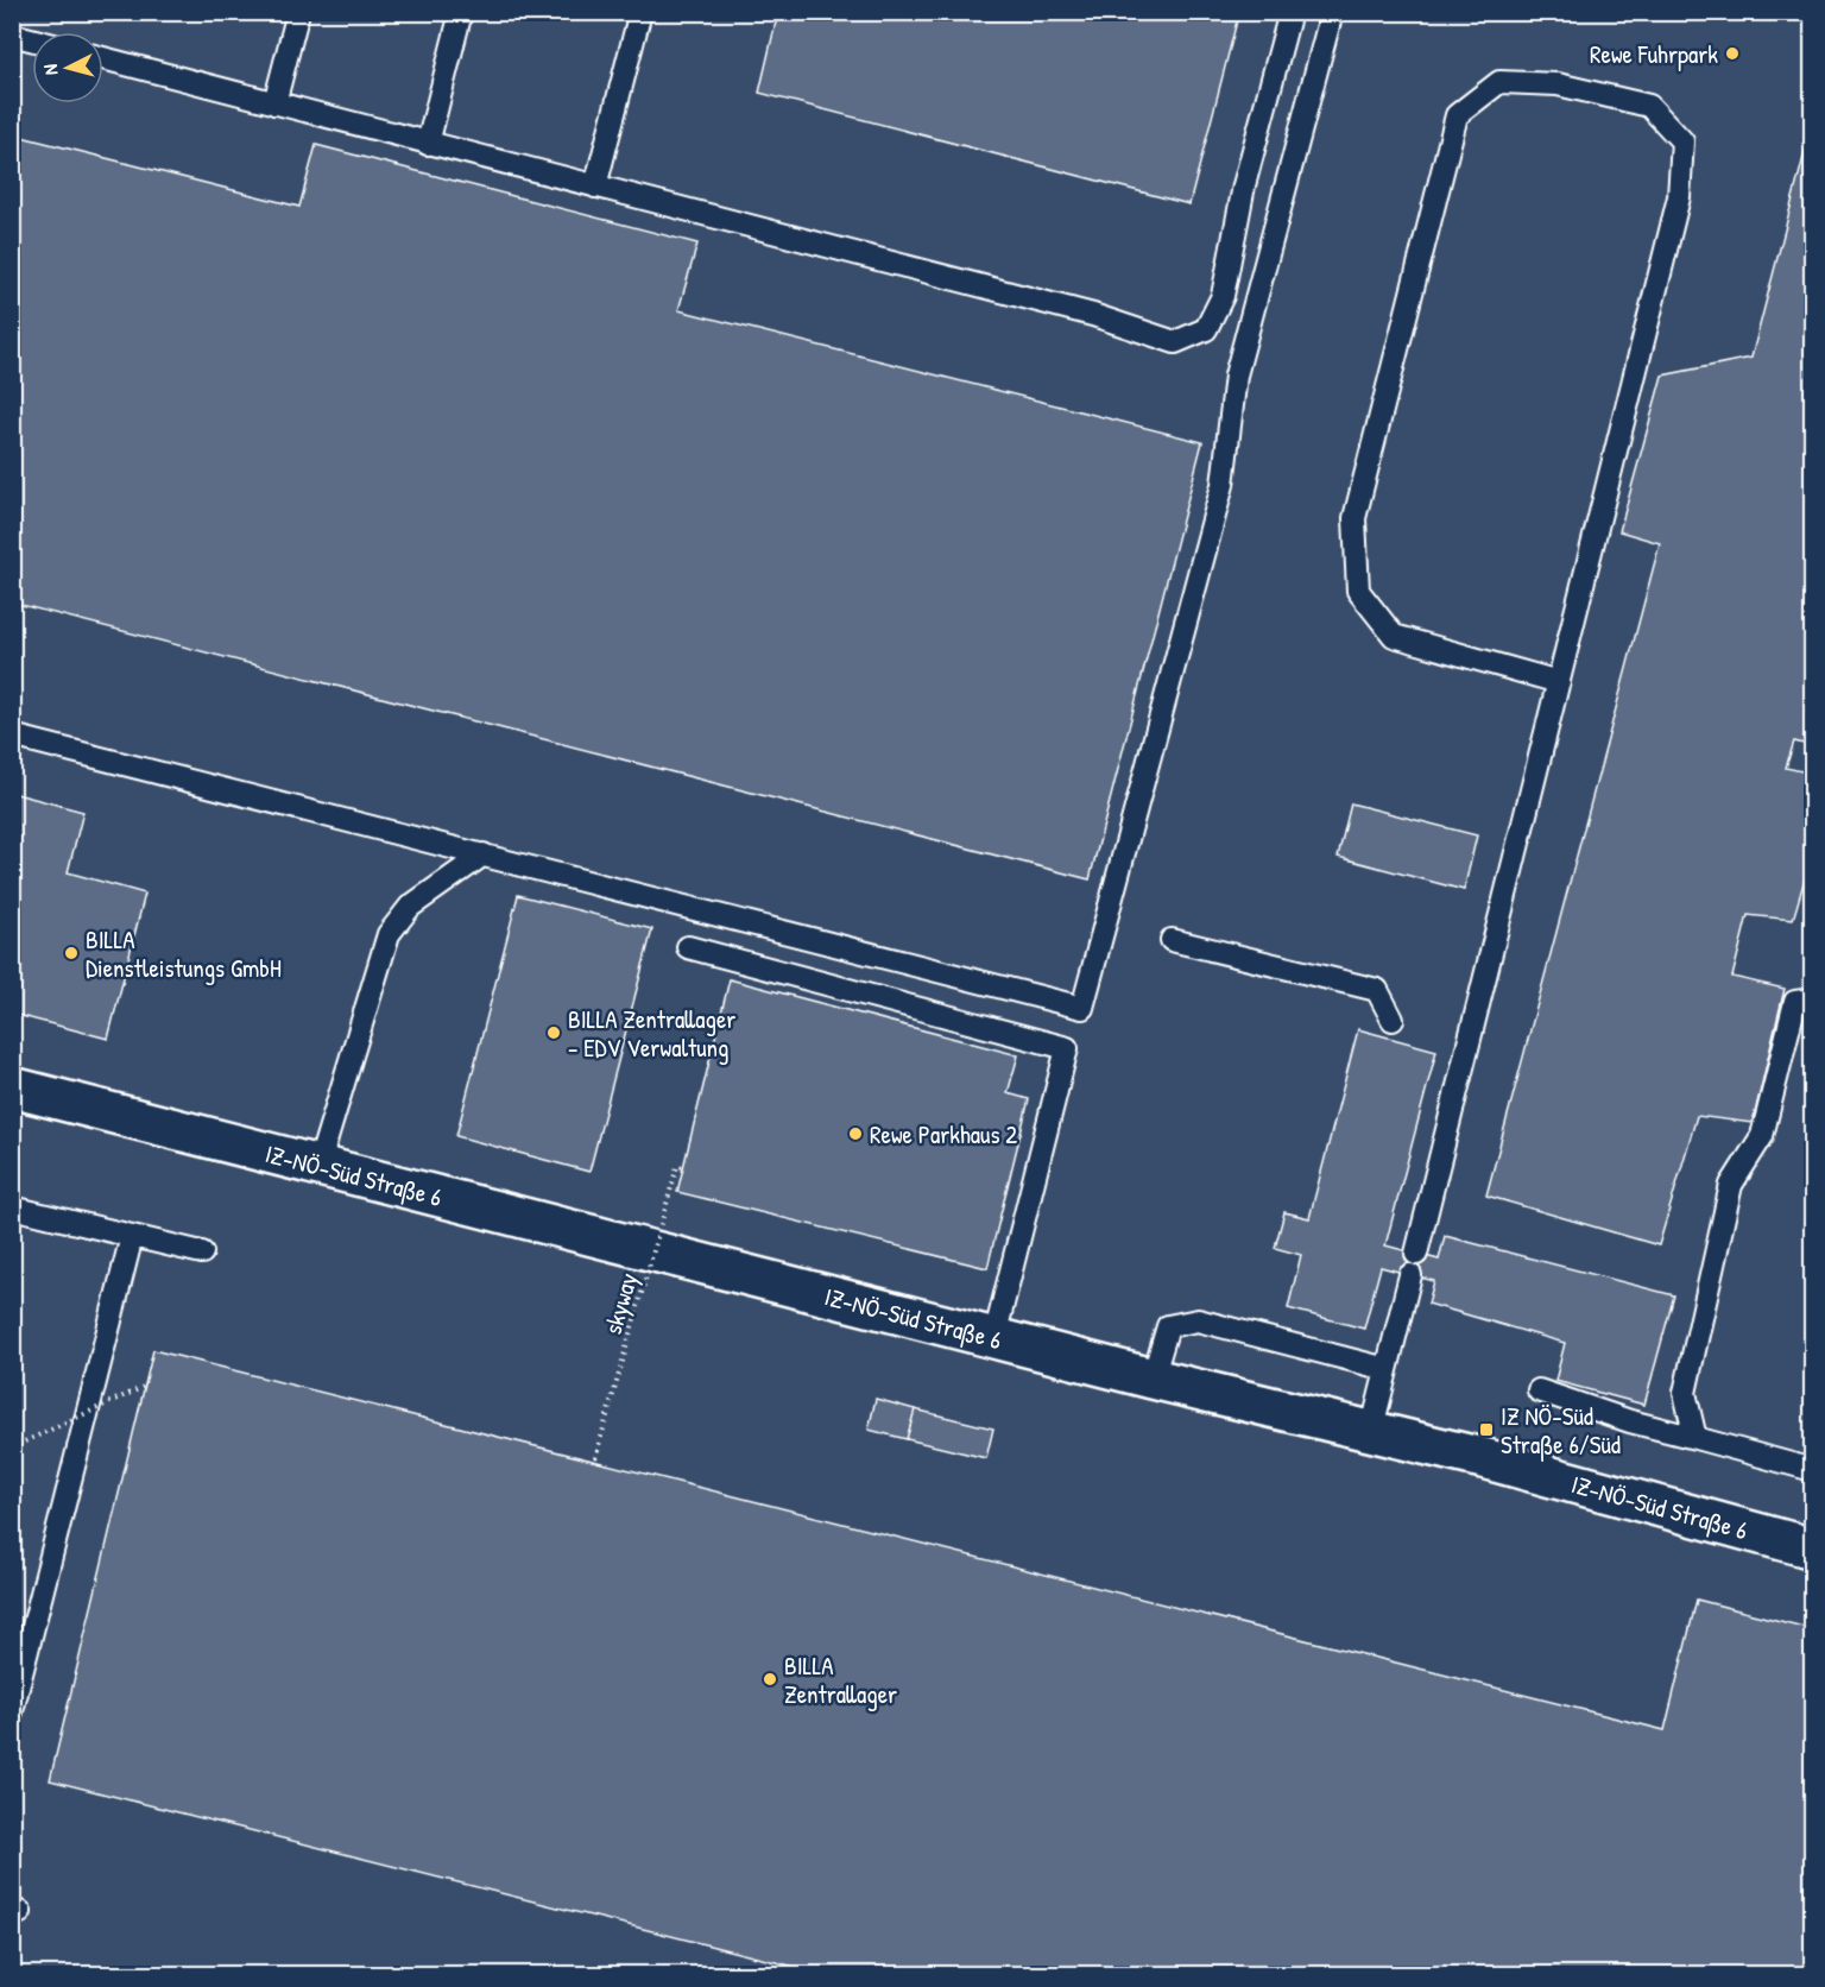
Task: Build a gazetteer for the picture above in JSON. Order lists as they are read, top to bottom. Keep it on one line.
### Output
{"streets":{"street":["IZ-NÖ-Süd Straße 6"],"path":["skyway"]},"places":{"other":["Rewe Fuhrpark","BILLA Dienstleistungs GmbH","BILLA Zentrallager - EDV Verwaltung","Rewe Parkhaus 2","BILLA Zentrallager"],"transit":["IZ NÖ-Süd Straße 6/Süd"]},"north":"left"}
